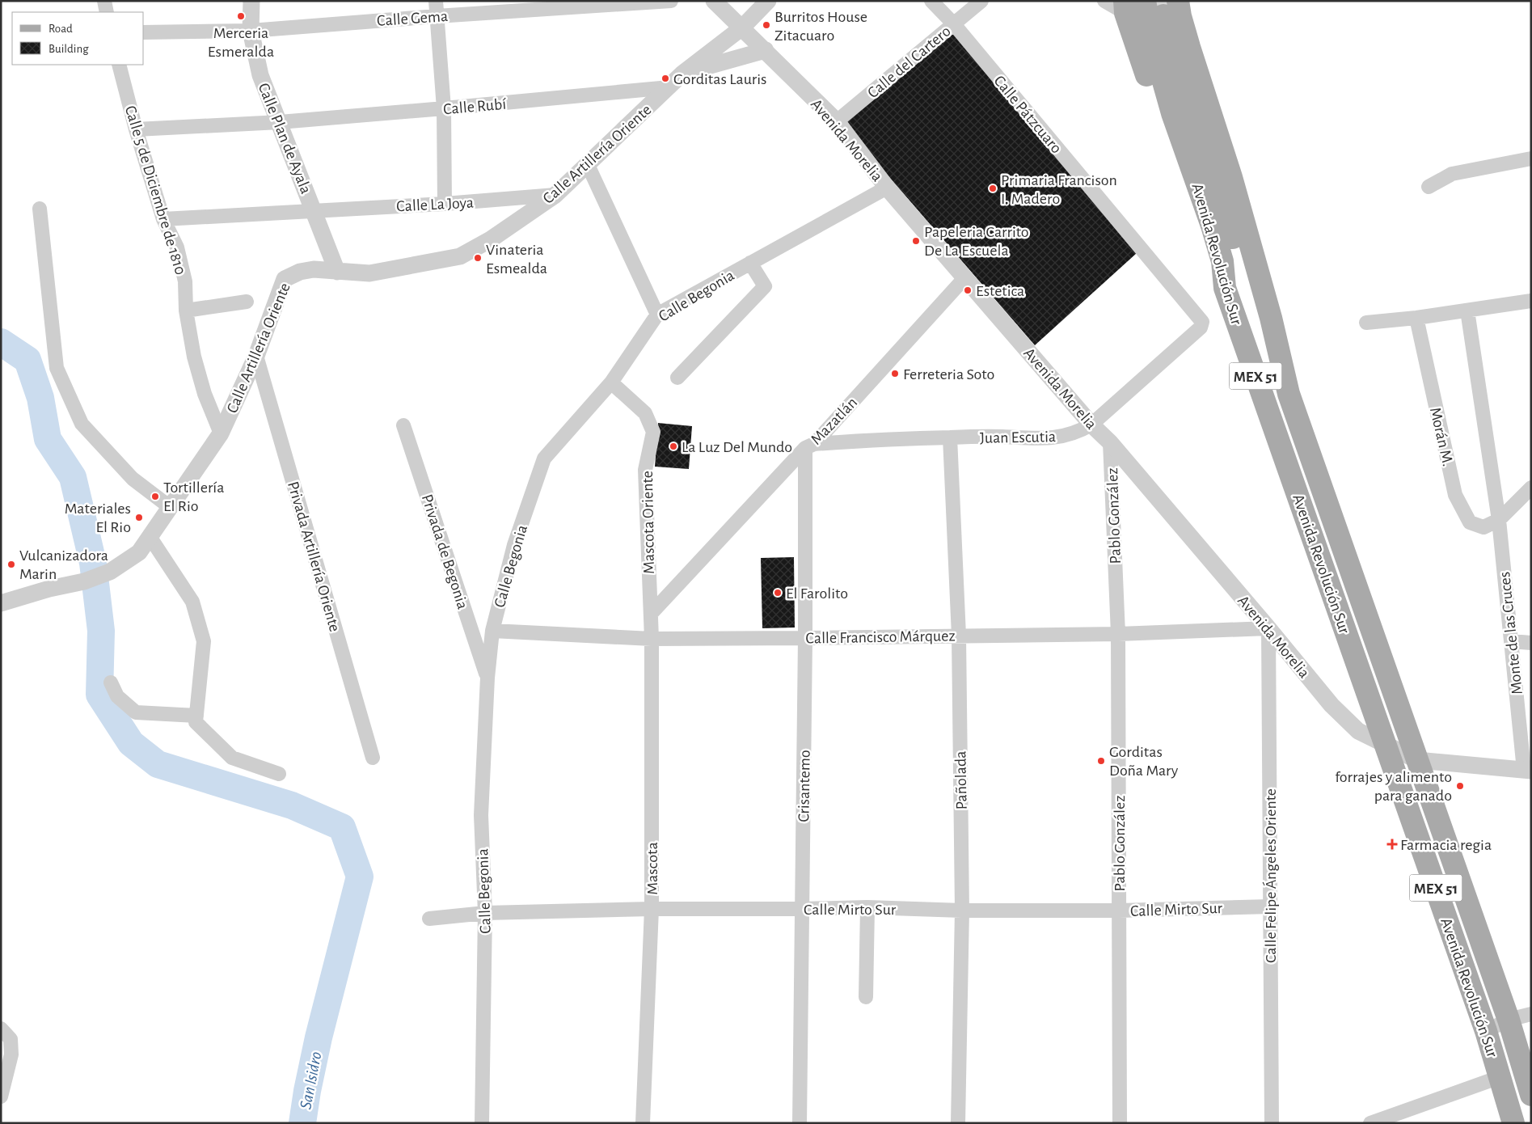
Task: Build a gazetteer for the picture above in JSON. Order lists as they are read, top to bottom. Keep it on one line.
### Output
{"streets":{"main road":["Avenida Revolución Sur","MEX 51"],"street":["Calle Gema","Calle del Cartero","Calle Rubí","Calle Pátzcuaro","Calle Plan de Ayala","Avenida Morelia","Calle Artillería Oriente","Calle 5 de Diciembre de 1810","Calle La Joya","Calle Begonia","Mazatlán","Juan Escutia","Morán M.","Pablo González","Mascota Oriente","Privada de Begonia","Privada Artillería Oriente","Monte de las Cruces","Calle Francisco Márquez","Pañolada","Crisantemo","Mascota","Calle Felipe Ángeles Oriente","Calle Mirto Sur"]},"crossings":[["Calle Gema","Calle Plan de Ayala"],["Calle del Cartero","Calle Pátzcuaro"],["Calle del Cartero","Avenida Morelia"],["Calle Rubí","Calle Plan de Ayala"],["Calle Rubí","Calle Artillería Oriente"],["Calle Rubí","Calle 5 de Diciembre de 1810"],["Calle Pátzcuaro","Juan Escutia"],["Calle Plan de Ayala","Calle Artillería Oriente"],["Calle Plan de Ayala","Calle La Joya"],["Avenida Morelia","Calle Artillería Oriente"],["Avenida Morelia","Avenida Revolución Sur"],["Avenida Morelia","Calle Begonia"],["Avenida Morelia","Mazatlán"],["Avenida Morelia","Juan Escutia"],["Avenida Morelia","Pablo González"],["Avenida Morelia","Calle Francisco Márquez"],["Avenida Morelia","Calle Felipe Ángeles Oriente"],["Calle Artillería Oriente","Calle 5 de Diciembre de 1810"],["Calle Artillería Oriente","Calle La Joya"],["Calle Artillería Oriente","Privada Artillería Oriente"],["Calle 5 de Diciembre de 1810","Calle La Joya"],["Calle Begonia","Mascota Oriente"],["Calle Begonia","Privada de Begonia"],["Calle Begonia","Calle Francisco Márquez"],["Calle Begonia","Calle Mirto Sur"],["Mazatlán","Juan Escutia"],["Mazatlán","Mascota Oriente"],["Mazatlán","Crisantemo"],["Mazatlán","Mascota"],["Juan Escutia","Pañolada"],["Juan Escutia","Crisantemo"],["Morán M.","Monte de las Cruces"],["Pablo González","Calle Francisco Márquez"],["Pablo González","Calle Mirto Sur"],["Mascota Oriente","Mascota"],["Calle Francisco Márquez","Pañolada"],["Calle Francisco Márquez","Crisantemo"],["Calle Francisco Márquez","Mascota"],["Calle Francisco Márquez","Calle Felipe Ángeles Oriente"],["Pañolada","Calle Mirto Sur"],["Crisantemo","Calle Mirto Sur"],["Mascota","Calle Mirto Sur"],["Calle Felipe Ángeles Oriente","Calle Mirto Sur"]],"water":["San Isidro"],"places":{"other":["Merceria Esmeralda","Burritos House Zitacuaro","Gorditas Lauris","Primaria Francison I. Madero","Papeleria Carrito De La Escuela","Vinateria Esmealda","Estetica","Ferreteria Soto","La Luz Del Mundo","Tortillería El Rio","Materiales El Rio","Vulcanizadora Marin","El Farolito","Gorditas Doña Mary","forrajes y alimento para ganado"],"health":["Farmacia regia"]},"legend":["Road","Building"]}
